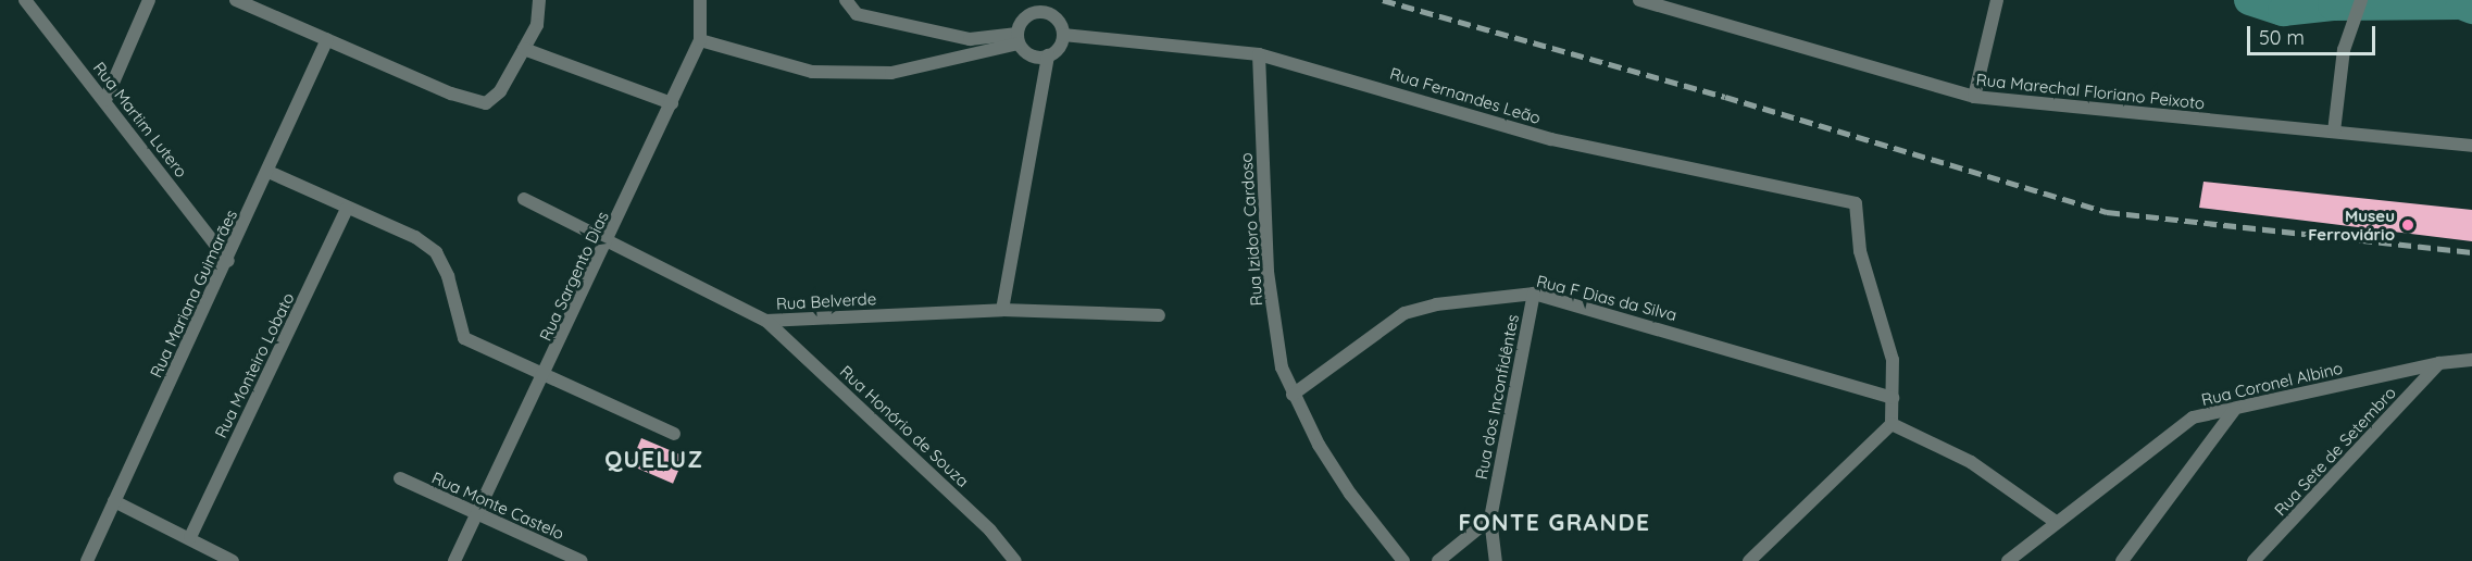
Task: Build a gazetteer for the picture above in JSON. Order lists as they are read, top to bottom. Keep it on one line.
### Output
{"streets":{"street":["Rua Marechal Floriano Peixoto","Rua Fernandes Leão","Rua Martim Lutero","Rua Izidoro Cardoso","Rua Sargento Dias","Rua Mariana Guimarães","Rua F Dias da Silva","Rua Belverde","Rua Monteiro Lobato","Rua Coronel Albino","Rua dos Inconfidêntes","Rua Honório de Souza","Rua Sete de Setembro","Rua Monte Castelo"]},"crossings":[["Rua Fernandes Leão","Rua Izidoro Cardoso"],["Rua Fernandes Leão","Rua F Dias da Silva"],["Rua Martim Lutero","Rua Mariana Guimarães"],["Rua Izidoro Cardoso","Rua F Dias da Silva"],["Rua Sargento Dias","Rua Belverde"],["Rua Sargento Dias","Rua Monte Castelo"],["Rua F Dias da Silva","Rua dos Inconfidêntes"],["Rua Belverde","Rua Honório de Souza"],["Rua Coronel Albino","Rua Sete de Setembro"]],"districts":["QUELUZ","FONTE GRANDE"],"places":["Museu Ferroviário"],"scale_bar":"50 m"}
